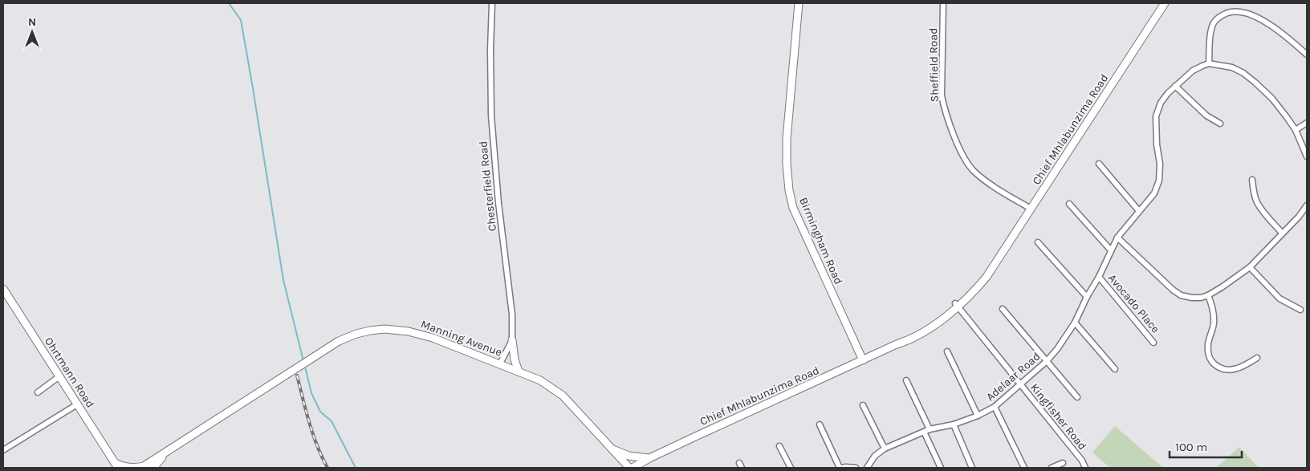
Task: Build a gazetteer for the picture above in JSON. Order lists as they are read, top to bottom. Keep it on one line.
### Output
{"streets":{"main road":["Chief Mhlabunzima Road","Birmingham Road","Manning Avenue","Ohrtmann Road"],"street":["Sheffield Road","Chesterfield Road","Avocado Place","Adelaar Road","Kingfisher Road"]},"crossings":[["Sheffield Road","Chief Mhlabunzima Road"],["Chief Mhlabunzima Road","Birmingham Road"],["Chief Mhlabunzima Road","Manning Avenue"],["Chief Mhlabunzima Road","Kingfisher Road"],["Chesterfield Road","Manning Avenue"],["Avocado Place","Adelaar Road"],["Adelaar Road","Kingfisher Road"]],"scale_bar":"100 m","north":"top"}
